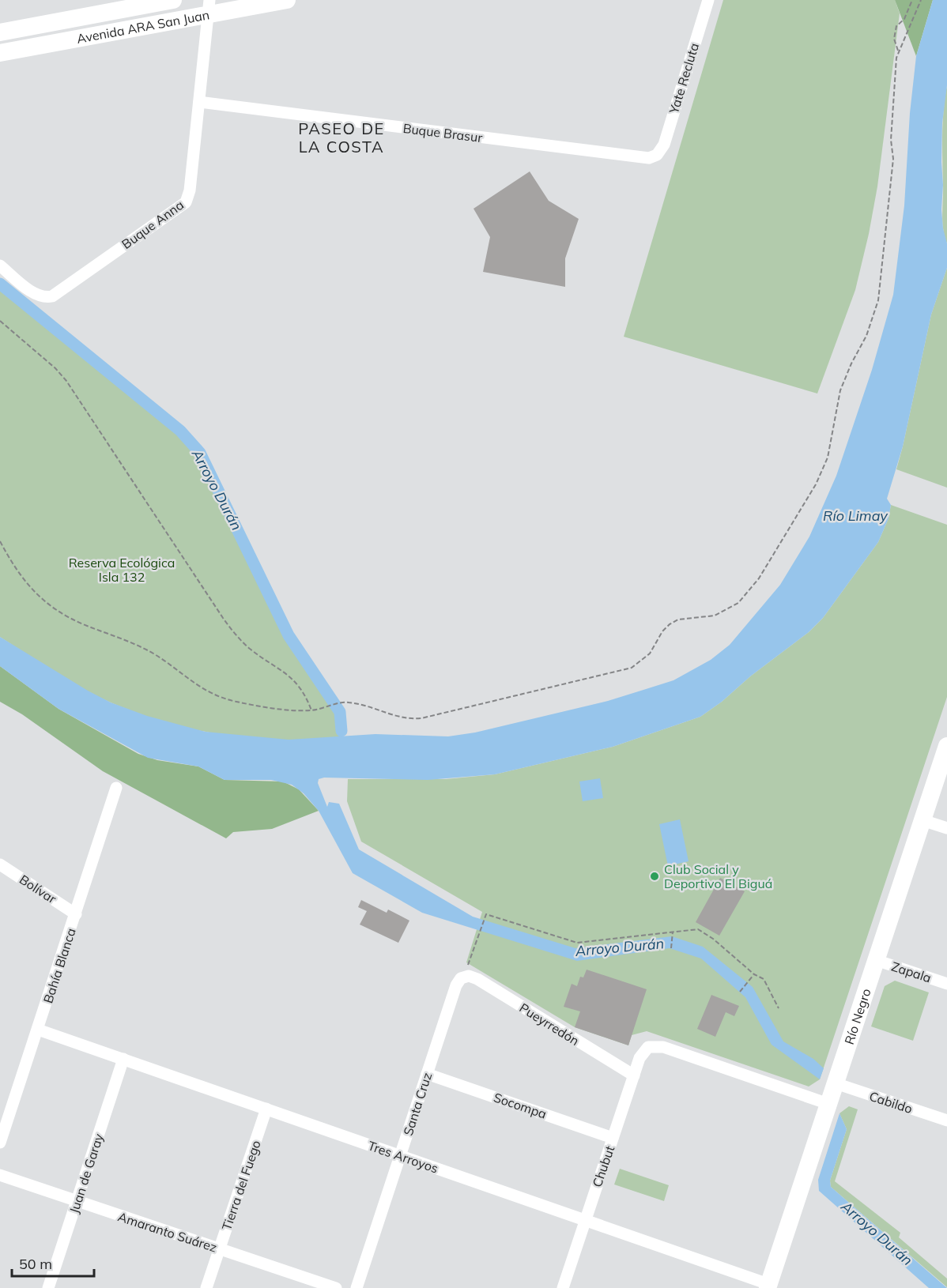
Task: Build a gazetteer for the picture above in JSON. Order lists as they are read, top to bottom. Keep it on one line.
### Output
{"streets":{"street":["Avenida ARA San Juan","Yate Recluta","Buque Brasur","Buque Anna","Bolívar","Bahía Blanca","Zapala","Río Negro","Pueyrredón","Cabildo","Santa Cruz","Socompa","Tres Arroyos","Chubut","Juan de Garay","Tierra del Fuego","Amaranto Suárez"]},"crossings":[["Avenida ARA San Juan","Buque Anna"],["Yate Recluta","Buque Brasur"],["Buque Brasur","Buque Anna"],["Bolívar","Bahía Blanca"],["Bahía Blanca","Tres Arroyos"],["Zapala","Río Negro"],["Río Negro","Cabildo"],["Río Negro","Tres Arroyos"],["Río Negro","Chubut"],["Pueyrredón","Santa Cruz"],["Pueyrredón","Chubut"],["Santa Cruz","Socompa"],["Santa Cruz","Tres Arroyos"],["Socompa","Chubut"],["Tres Arroyos","Chubut"],["Tres Arroyos","Juan de Garay"],["Tres Arroyos","Tierra del Fuego"],["Juan de Garay","Amaranto Suárez"],["Tierra del Fuego","Amaranto Suárez"]],"districts":["PASEO DE LA COSTA"],"water":["Arroyo Durán","Río Limay"],"parks":["Reserva Ecológica Isla 132"],"places":["Club Social y Deportivo El Biguá"],"scale_bar":"50 m"}
